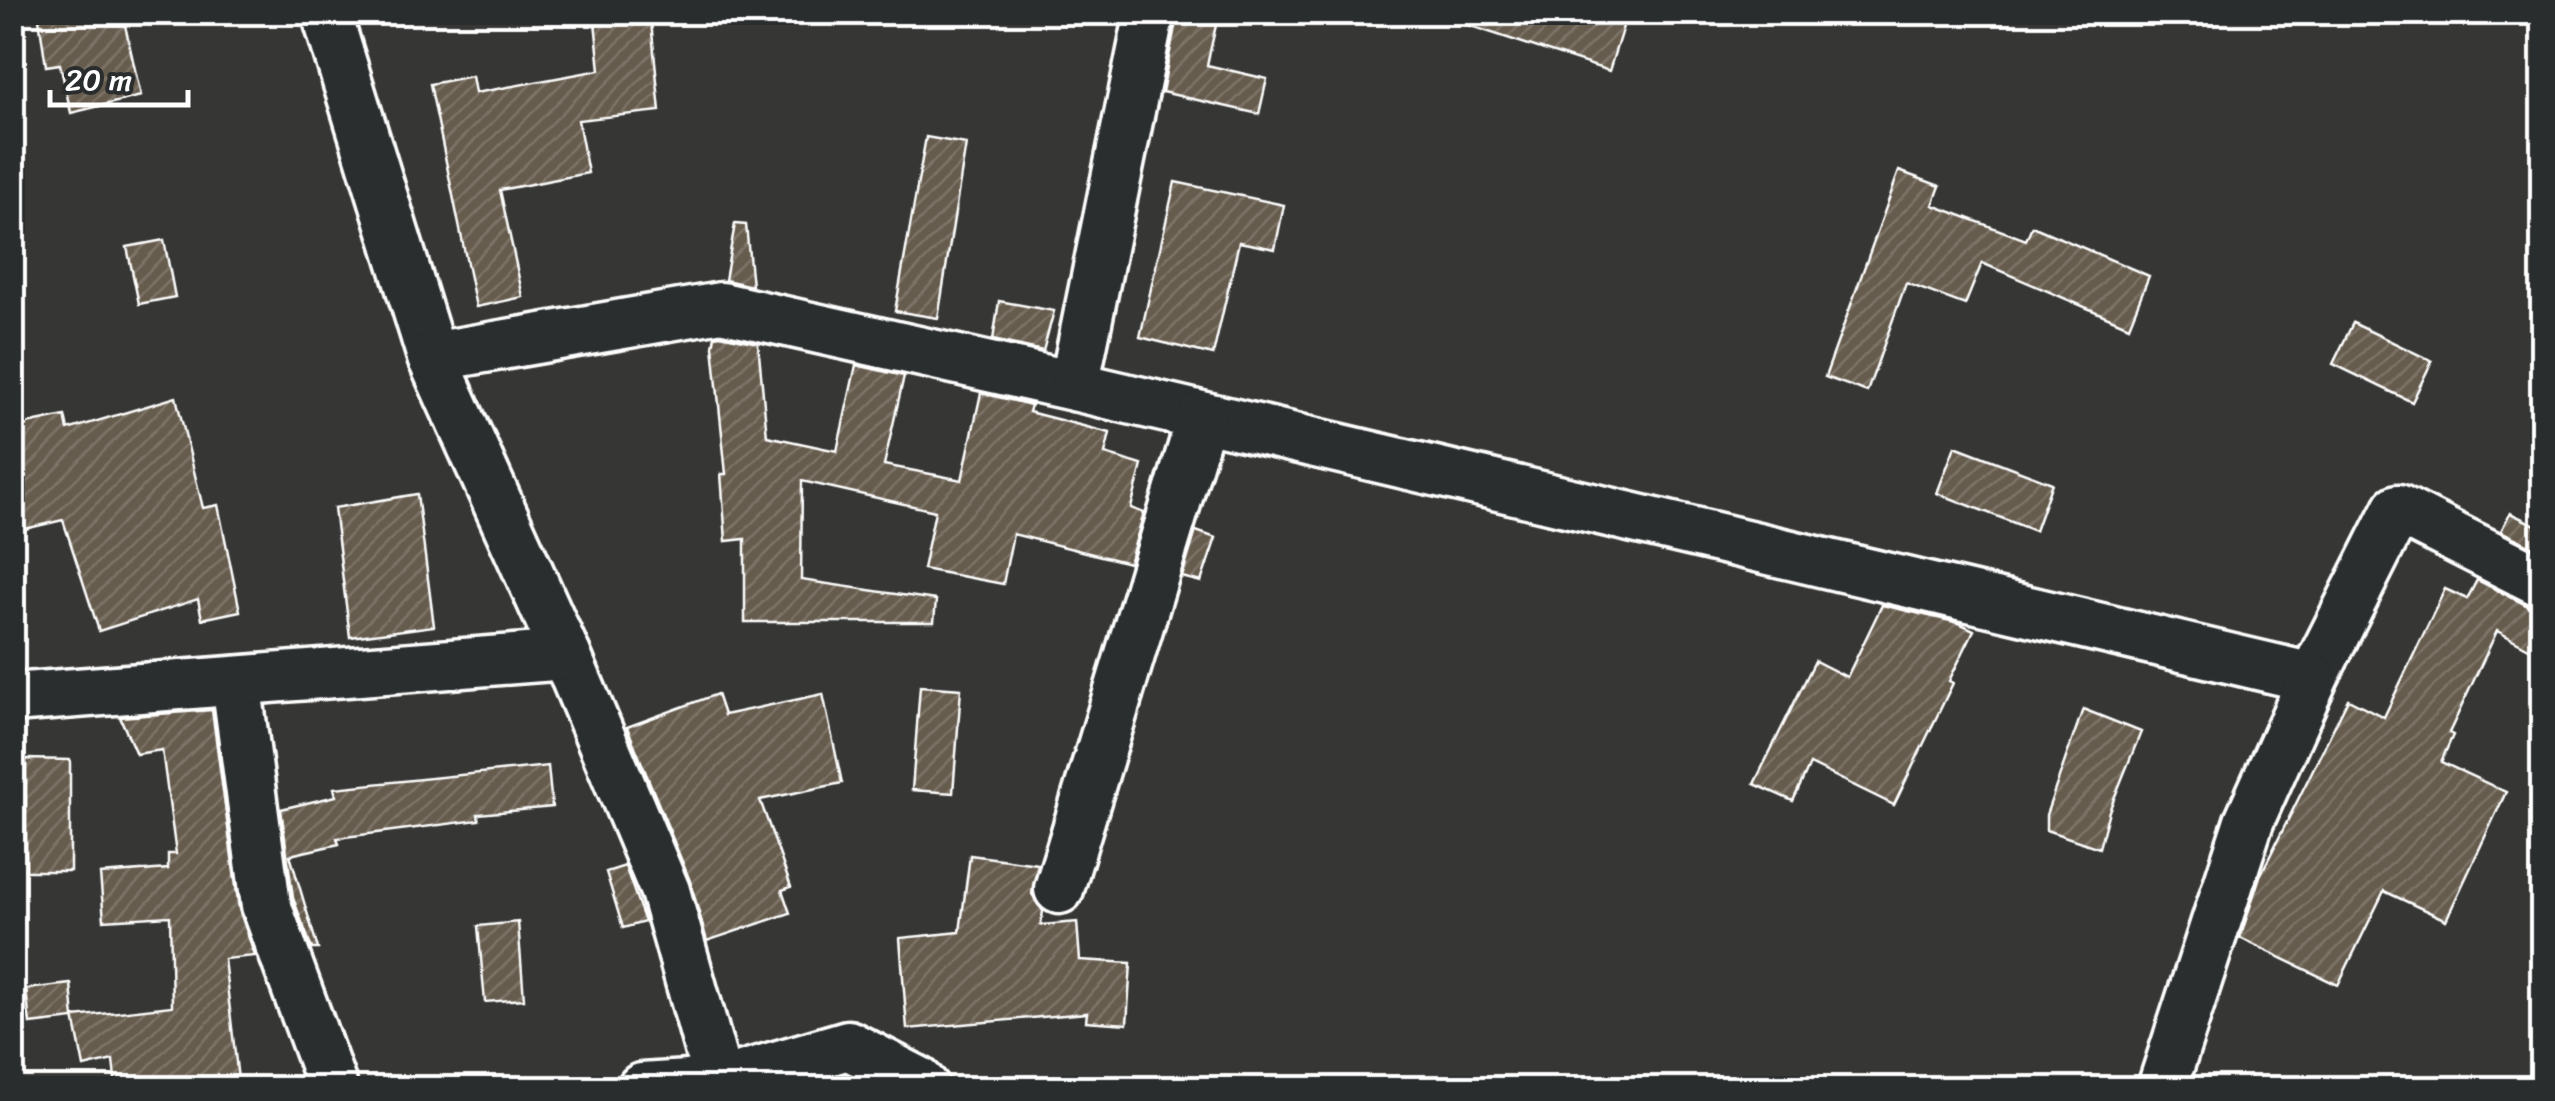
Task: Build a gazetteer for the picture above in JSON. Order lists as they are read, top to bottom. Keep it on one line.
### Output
{"scale_bar":"20 m"}
